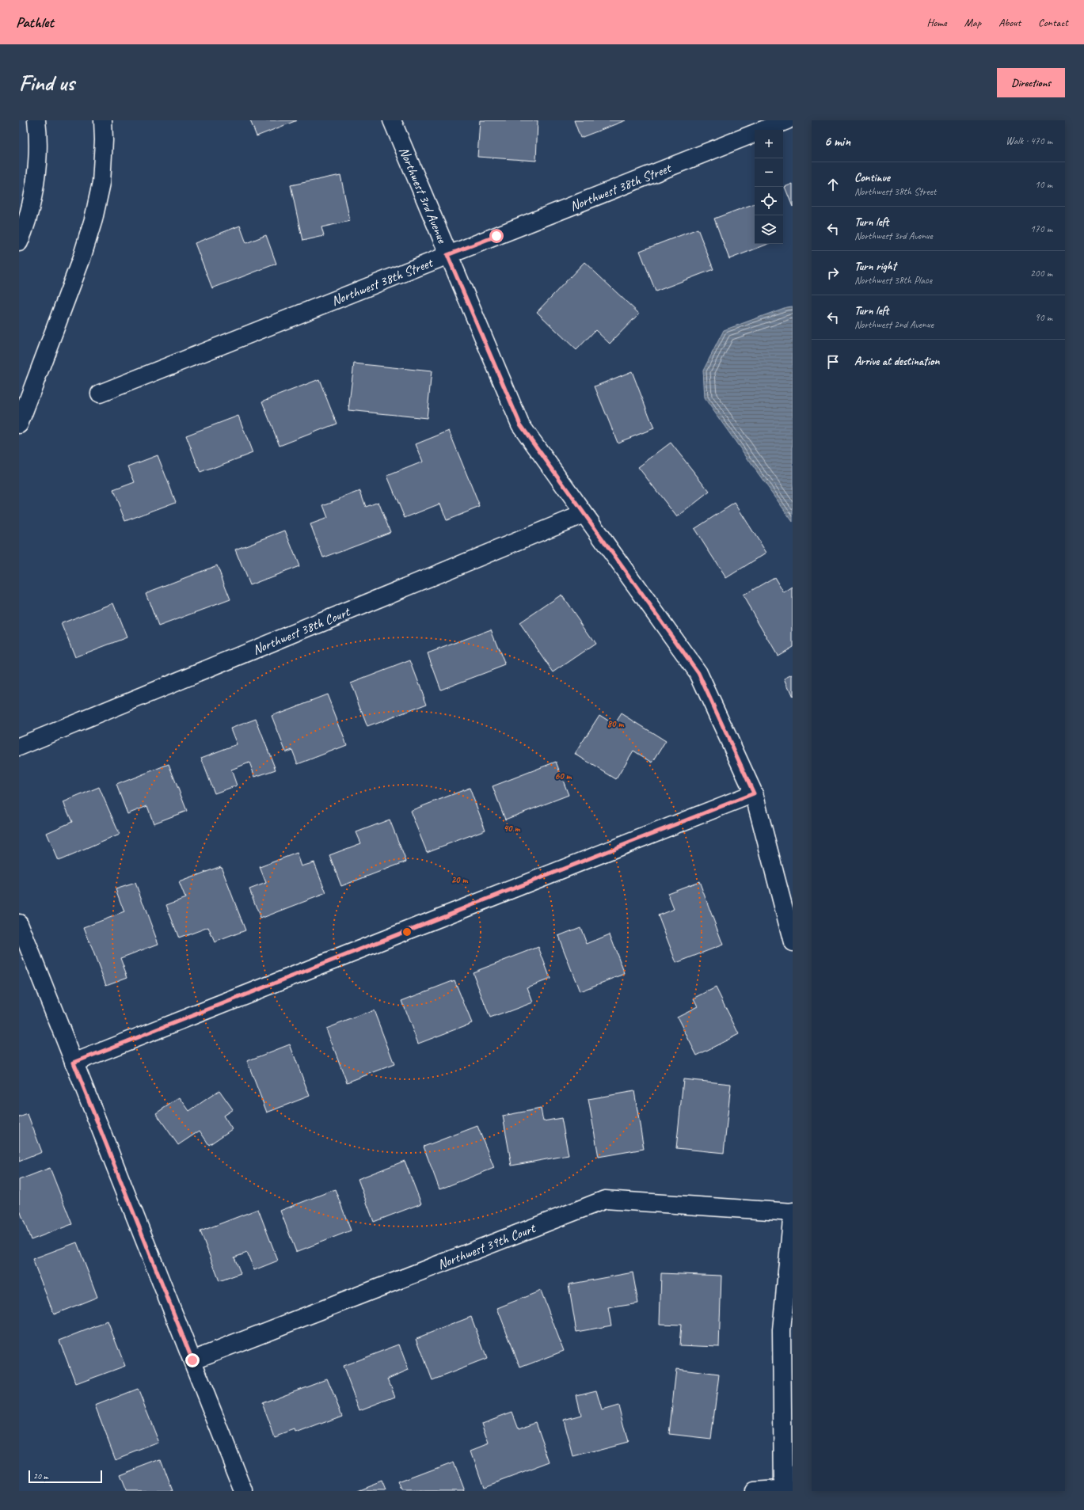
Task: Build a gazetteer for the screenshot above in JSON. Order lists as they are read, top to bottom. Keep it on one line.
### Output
{"streets":{"main road":["Northwest 38th Street","Northwest 3rd Avenue","Northwest 38th Court","Northwest 39th Court"]},"crossings":[["Northwest 38th Street","Northwest 3rd Avenue"],["Northwest 3rd Avenue","Northwest 38th Court"]],"scale_bar":"20 m","page":{"header":"Pathlet","nav":["Home","Map","About","Contact"],"buttons":"Directions","title":"Find us","heading":["6 min","Walk · 470 m"],"map_buttons":["+","−"],"list":[["Continue","Northwest 38th Street","10 m"],["Turn left","Northwest 3rd Avenue","170 m"],["Turn right","Northwest 38th Place","200 m"],["Turn left","Northwest 2nd Avenue","90 m"],"Arrive at destination"],"scale":"20 m"},"rings":["80 m","60 m","40 m","20 m"]}
